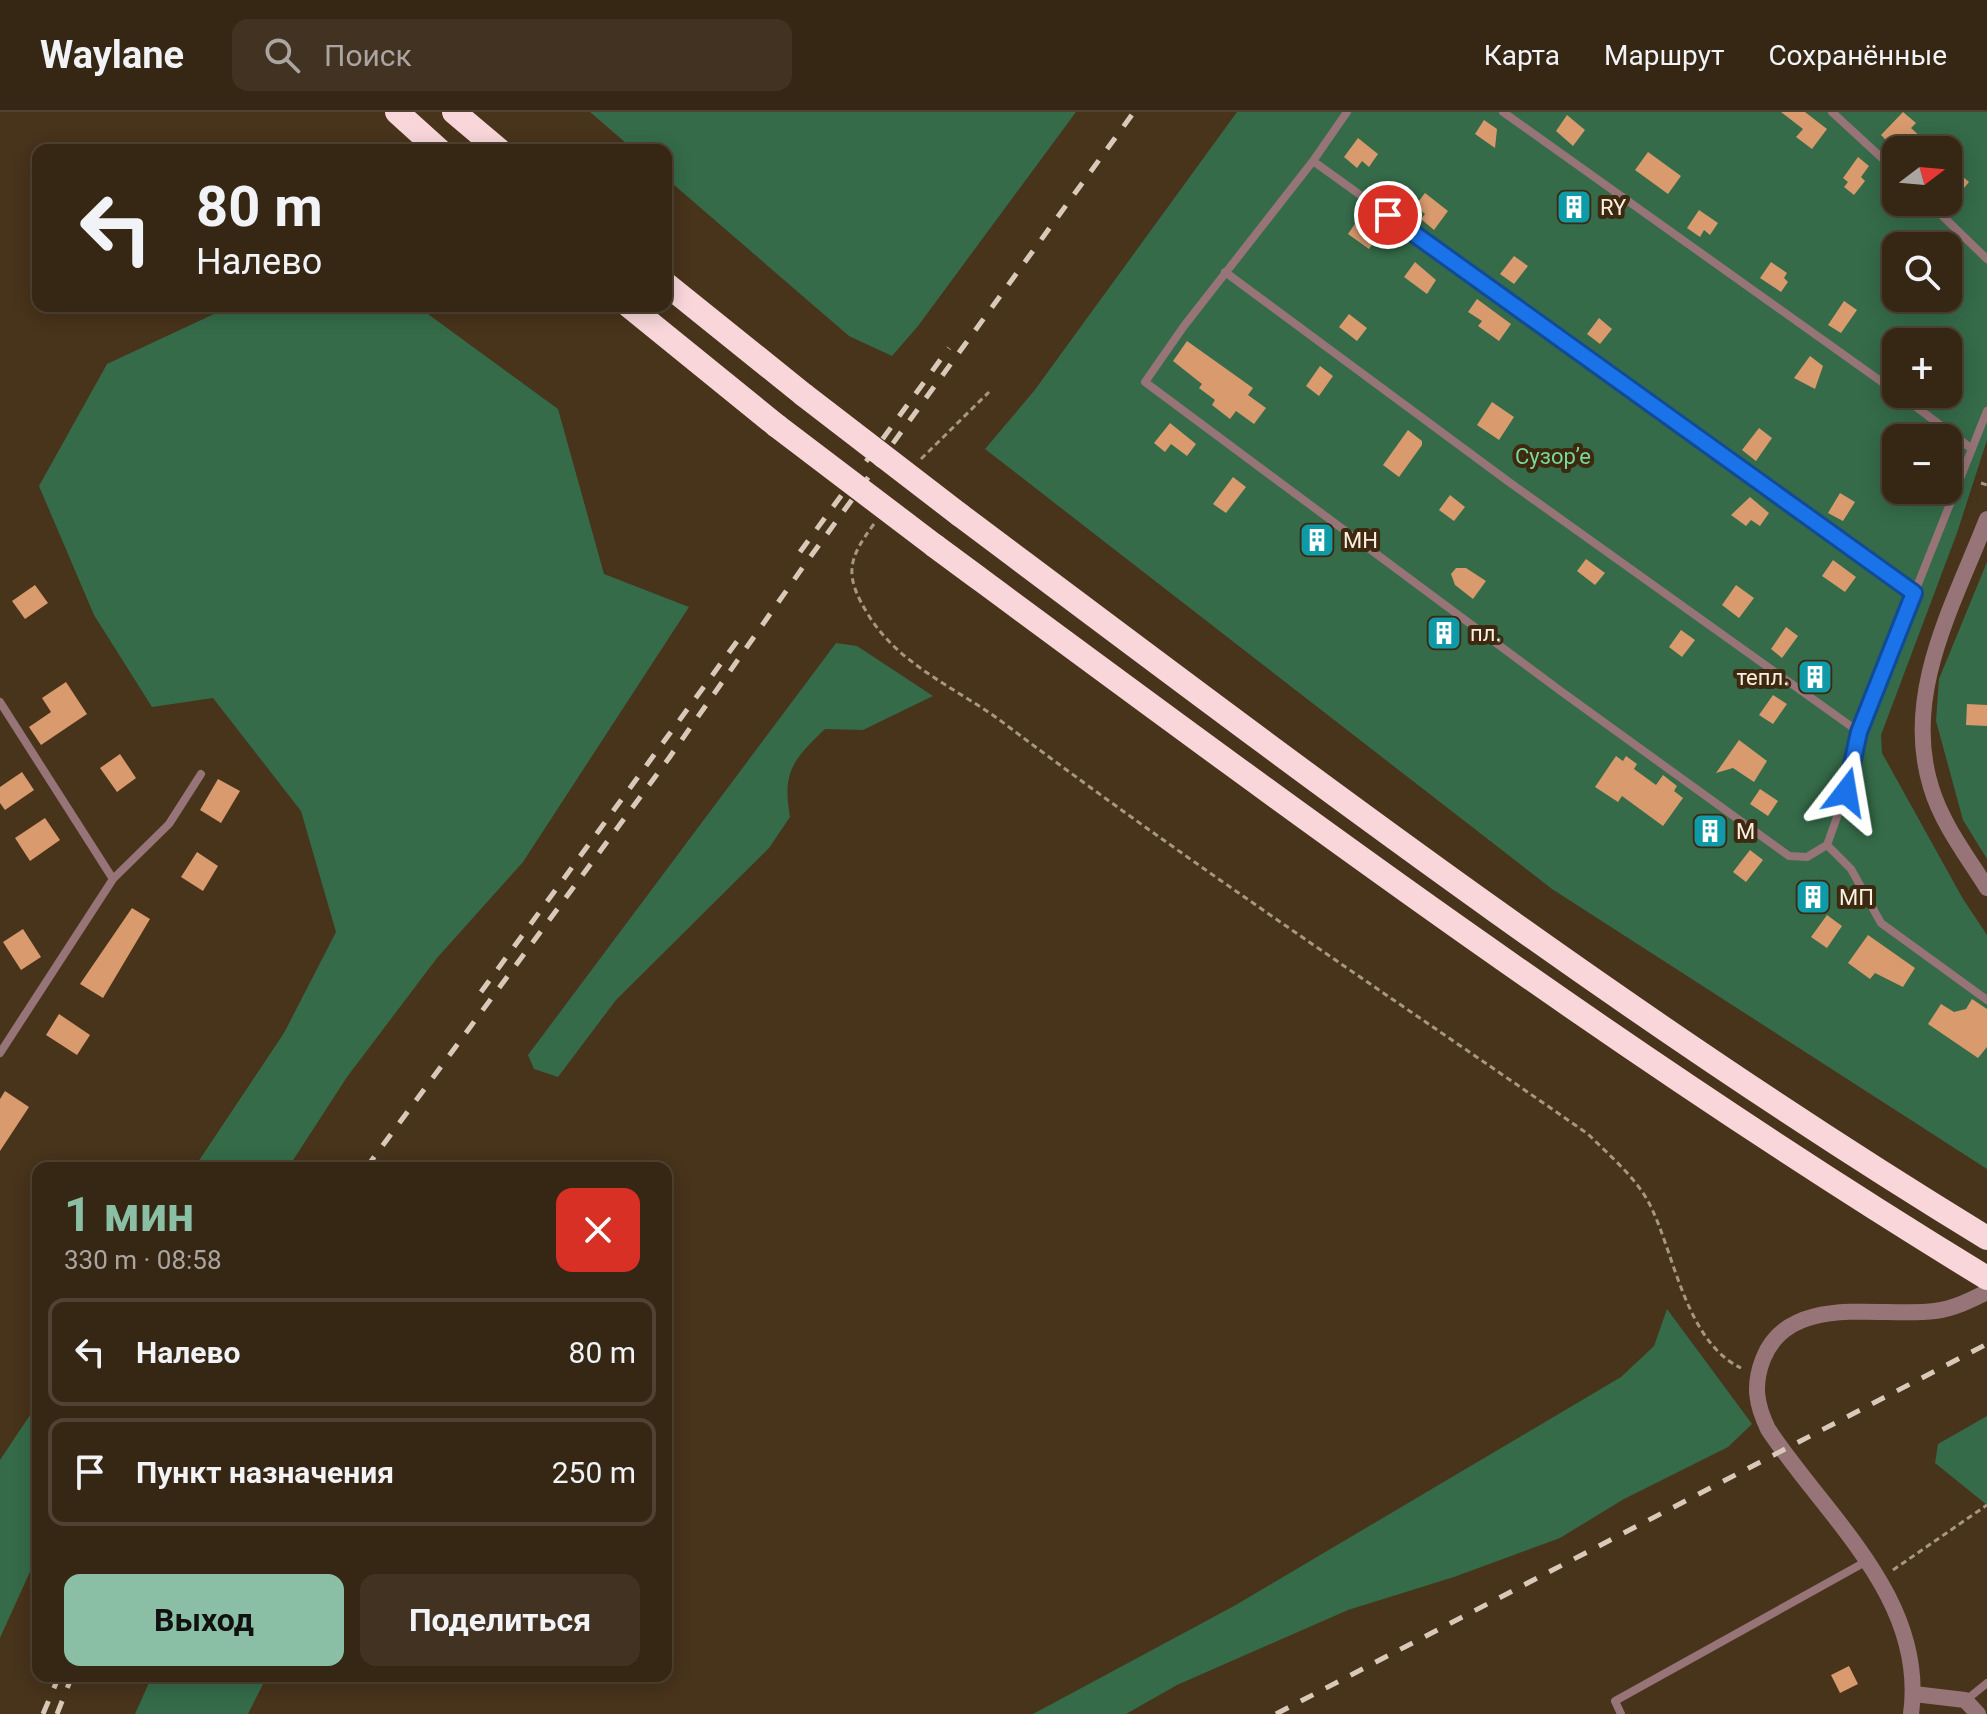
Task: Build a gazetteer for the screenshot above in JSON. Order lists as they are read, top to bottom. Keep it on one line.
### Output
{"parks":["Сузорʼе"],"places":{"building":["RY","МН","пл.","тепл.","М","МП"]},"north":"right","page":{"header":"Waylane","search":"Поиск","nav":["Карта","Маршрут","Сохранённые"],"map_buttons":["+","−"],"turn":["80 m","Налево"],"heading":["1 мин","330 m · 08:58"],"list":[{"name":"Налево","value":"80 m"},{"name":"Пункт назначения","value":"250 m"}],"buttons":["Выход","Поделиться"]}}
